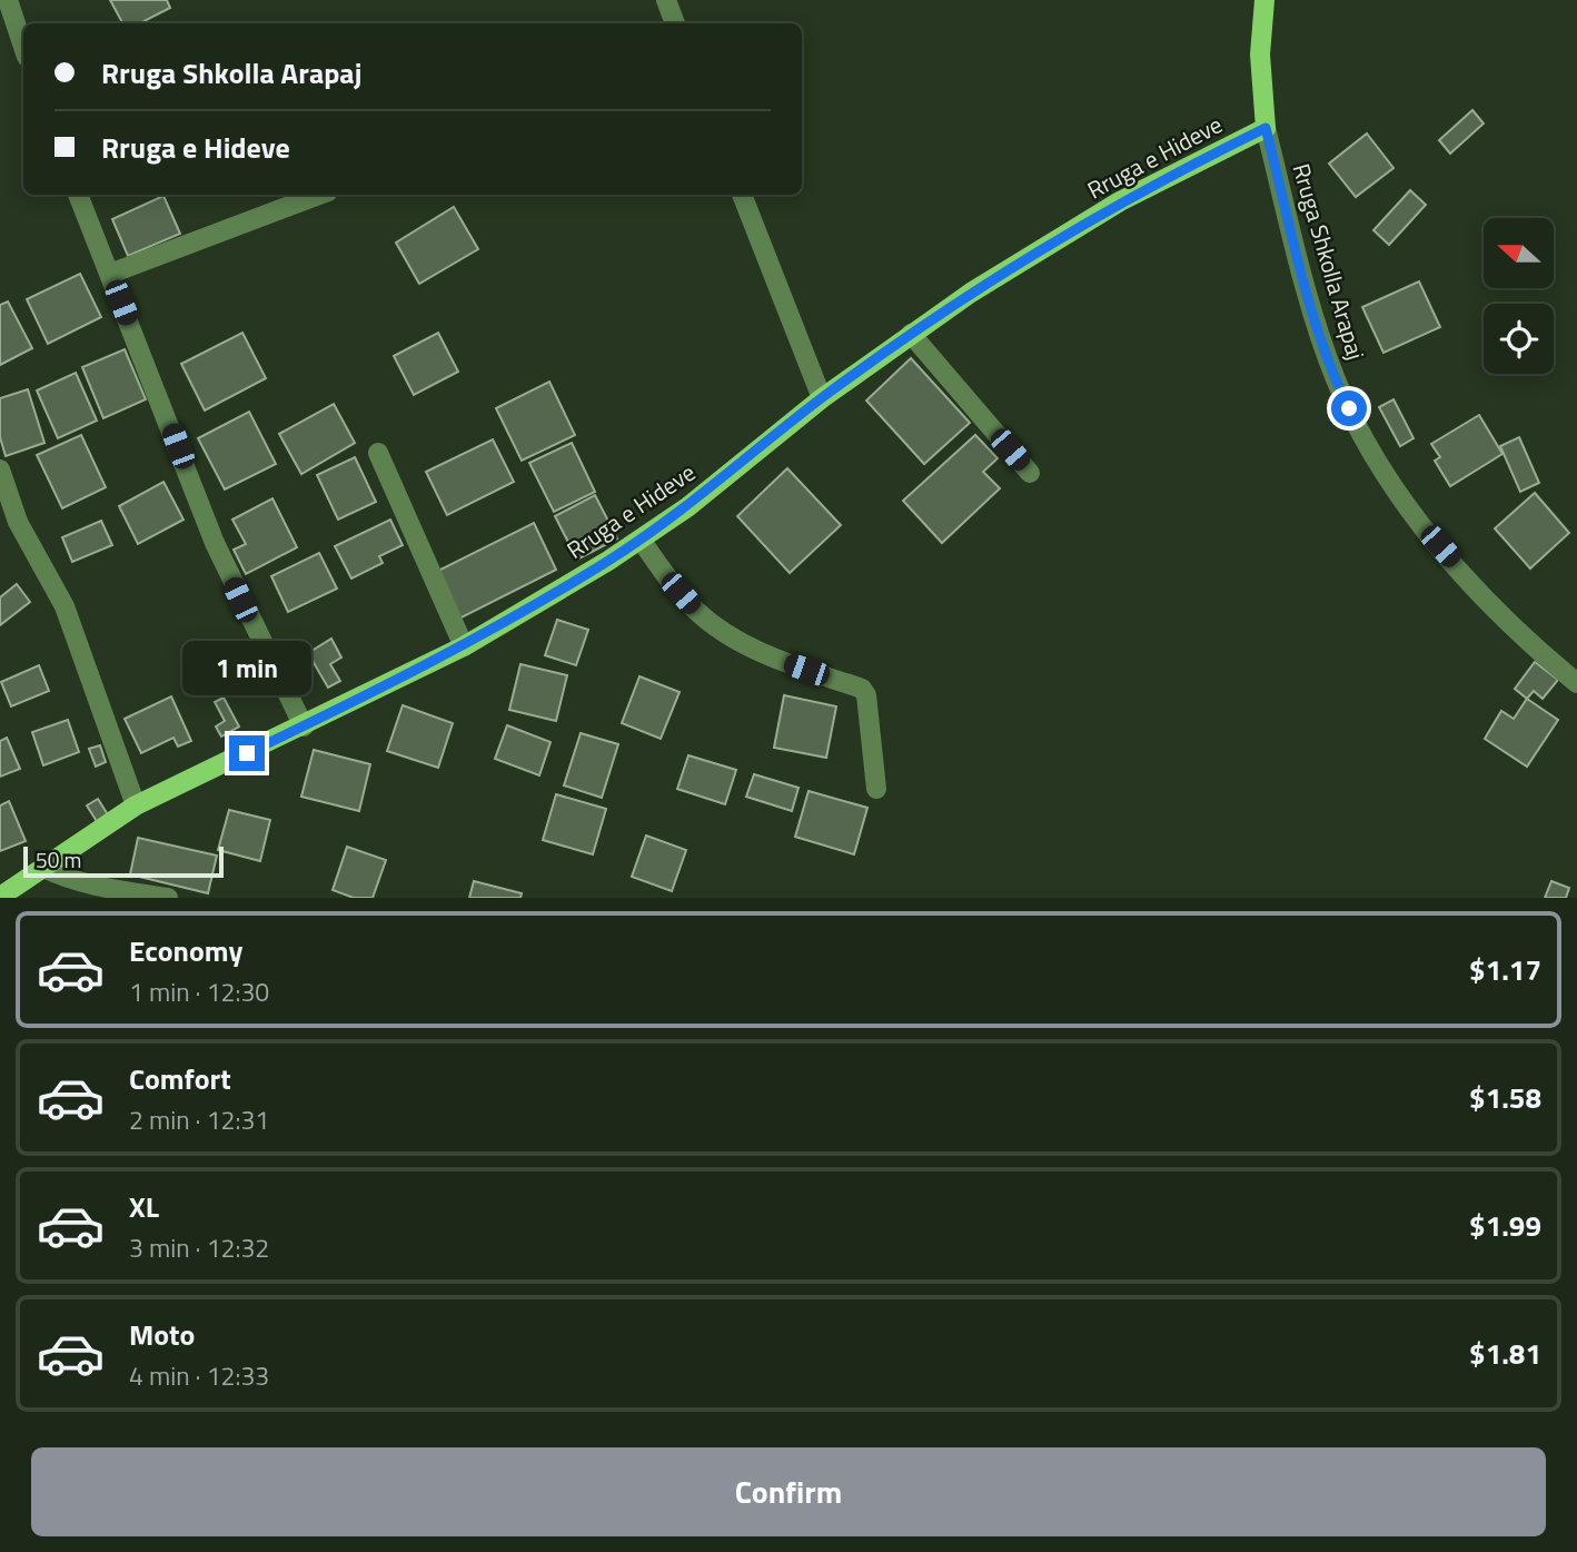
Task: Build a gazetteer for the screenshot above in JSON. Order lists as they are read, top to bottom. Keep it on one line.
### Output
{"streets":{"main road":["Rruga e Hideve","Rruga Shkolla Arapaj"]},"crossings":[["Rruga e Hideve","Rruga Shkolla Arapaj"]],"scale_bar":"50 m","north":"left","page":{"banner":["Rruga Shkolla Arapaj","Rruga e Hideve"],"bubble":"1 min","scale":"50 m","list":[{"name":"Economy","note":"1 min · 12:30","value":"$1.17"},{"name":"Comfort","note":"2 min · 12:31","value":"$1.58"},{"name":"XL","note":"3 min · 12:32","value":"$1.99"},{"name":"Moto","note":"4 min · 12:33","value":"$1.81"}],"buttons":"Confirm"}}
